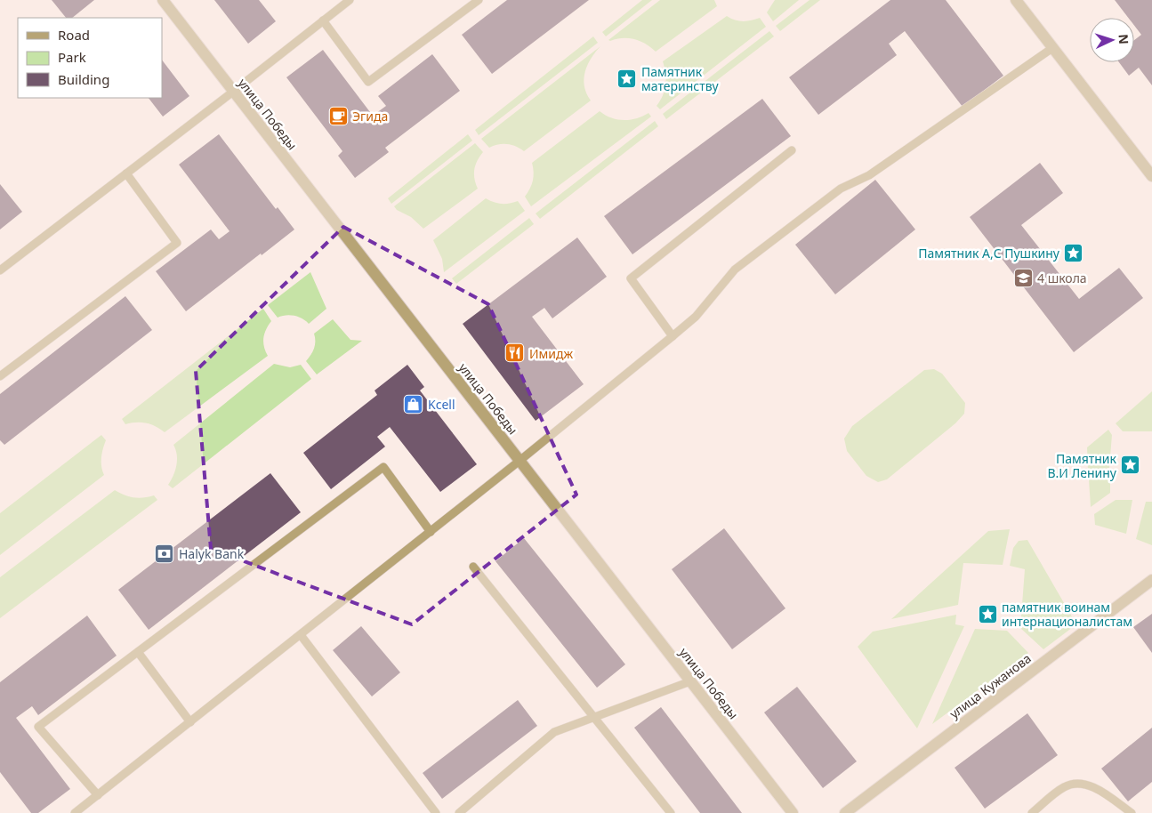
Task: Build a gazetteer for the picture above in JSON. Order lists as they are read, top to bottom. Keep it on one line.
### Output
{"streets":{"street":["улица Победы","улица Кужанова"]},"places":{"place":["Памятник материнству","Памятник А,С Пушкину","Памятник В.И Ленину","памятник воинам интернационалистам"],"cafe":["Эгида"],"school or university":["4 школа"],"restaurant":["Имидж"],"shop":["Kcell"],"bank":["Halyk Bank"]},"legend":["Road","Park","Building"],"north":"right"}
